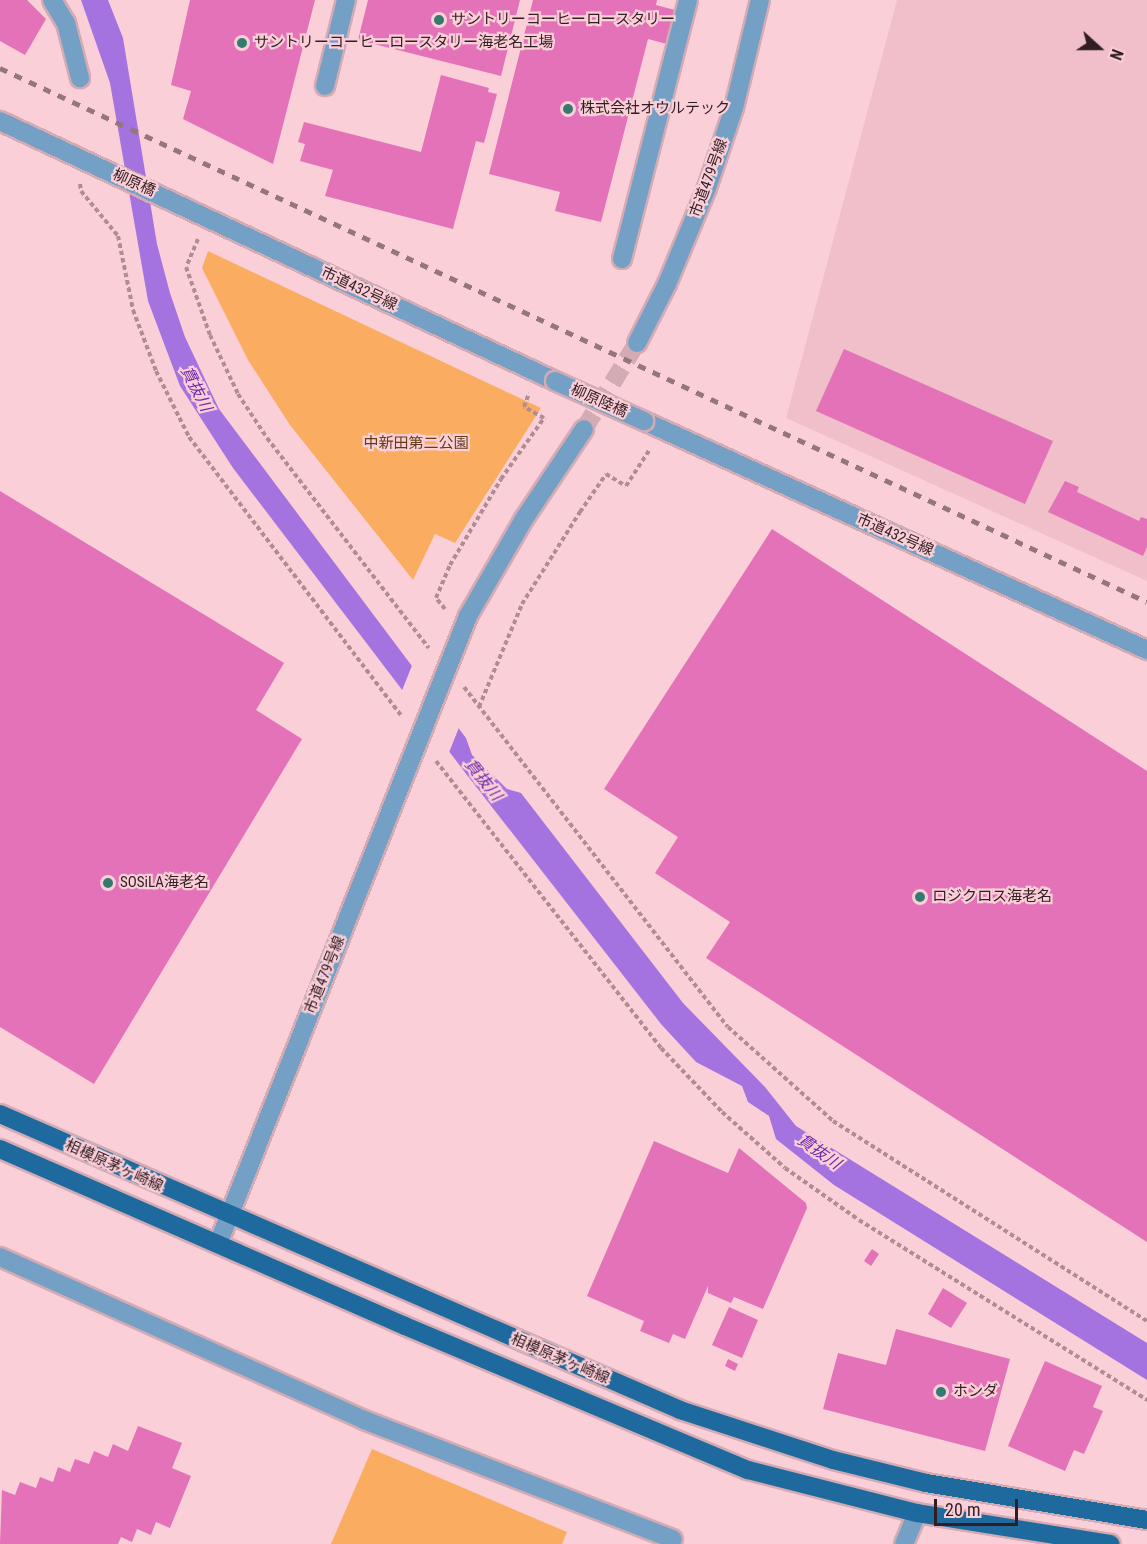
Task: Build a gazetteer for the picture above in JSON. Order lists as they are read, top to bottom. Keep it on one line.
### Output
{"streets":{"main road":["相模原茅ヶ崎線"],"street":["市道479号線","柳原橋","市道432号線","柳原陸橋"]},"crossings":[["市道479号線","相模原茅ヶ崎線"],["柳原橋","市道432号線"],["市道432号線","柳原陸橋"]],"water":["貫抜川"],"parks":["中新田第二公園"],"places":["サントリーコーヒーロースタリー","サントリーコーヒーロースタリー海老名工場","株式会社オウルテック","SOSiLA海老名","ロジクロス海老名","ホンダ"],"scale_bar":"20 m","north":"right"}
